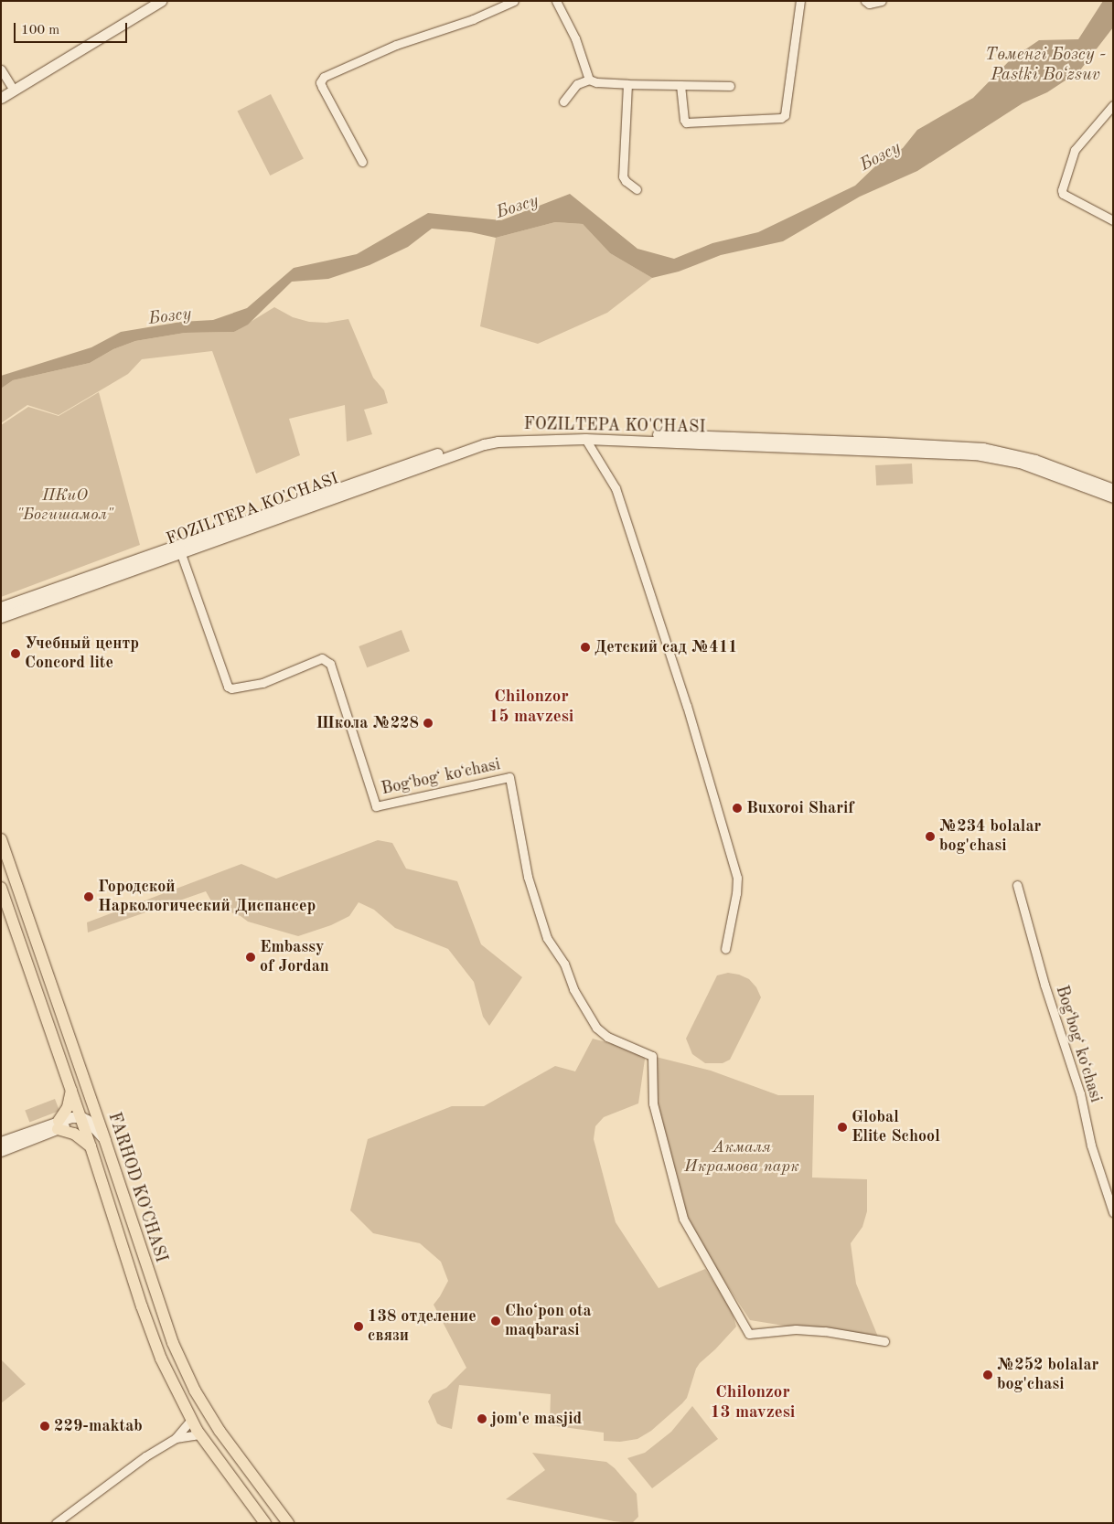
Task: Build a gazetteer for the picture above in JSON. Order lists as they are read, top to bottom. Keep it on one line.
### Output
{"streets":{"main road":["FOZILTEPA KO'CHASI","FARHOD KO'CHASI"],"street":["Bogʻbogʻ koʻchasi"]},"crossings":[["FOZILTEPA KO'CHASI","Bogʻbogʻ koʻchasi"]],"districts":["Chilonzor 15 mavzesi","Chilonzor 13 mavzesi"],"water":["Төменгі Бозсу - Pastki Boʻzsuv","Бозсу"],"parks":["ПКиО \"Богишамол\"","Акмаля Икрамова парк"],"places":["Детский сад №411","Учебный центр Concord lite","Школа №228","Buxoroi Sharif","№234 bolalar bog'chasi","Городской Наркологический Диспансер","Embassy of Jordan","Global Elite School","Choʻpon ota maqbarasi","138 отделение связи","№252 bolalar bog'chasi","jom'e masjid","229-maktab"],"scale_bar":"100 m"}
